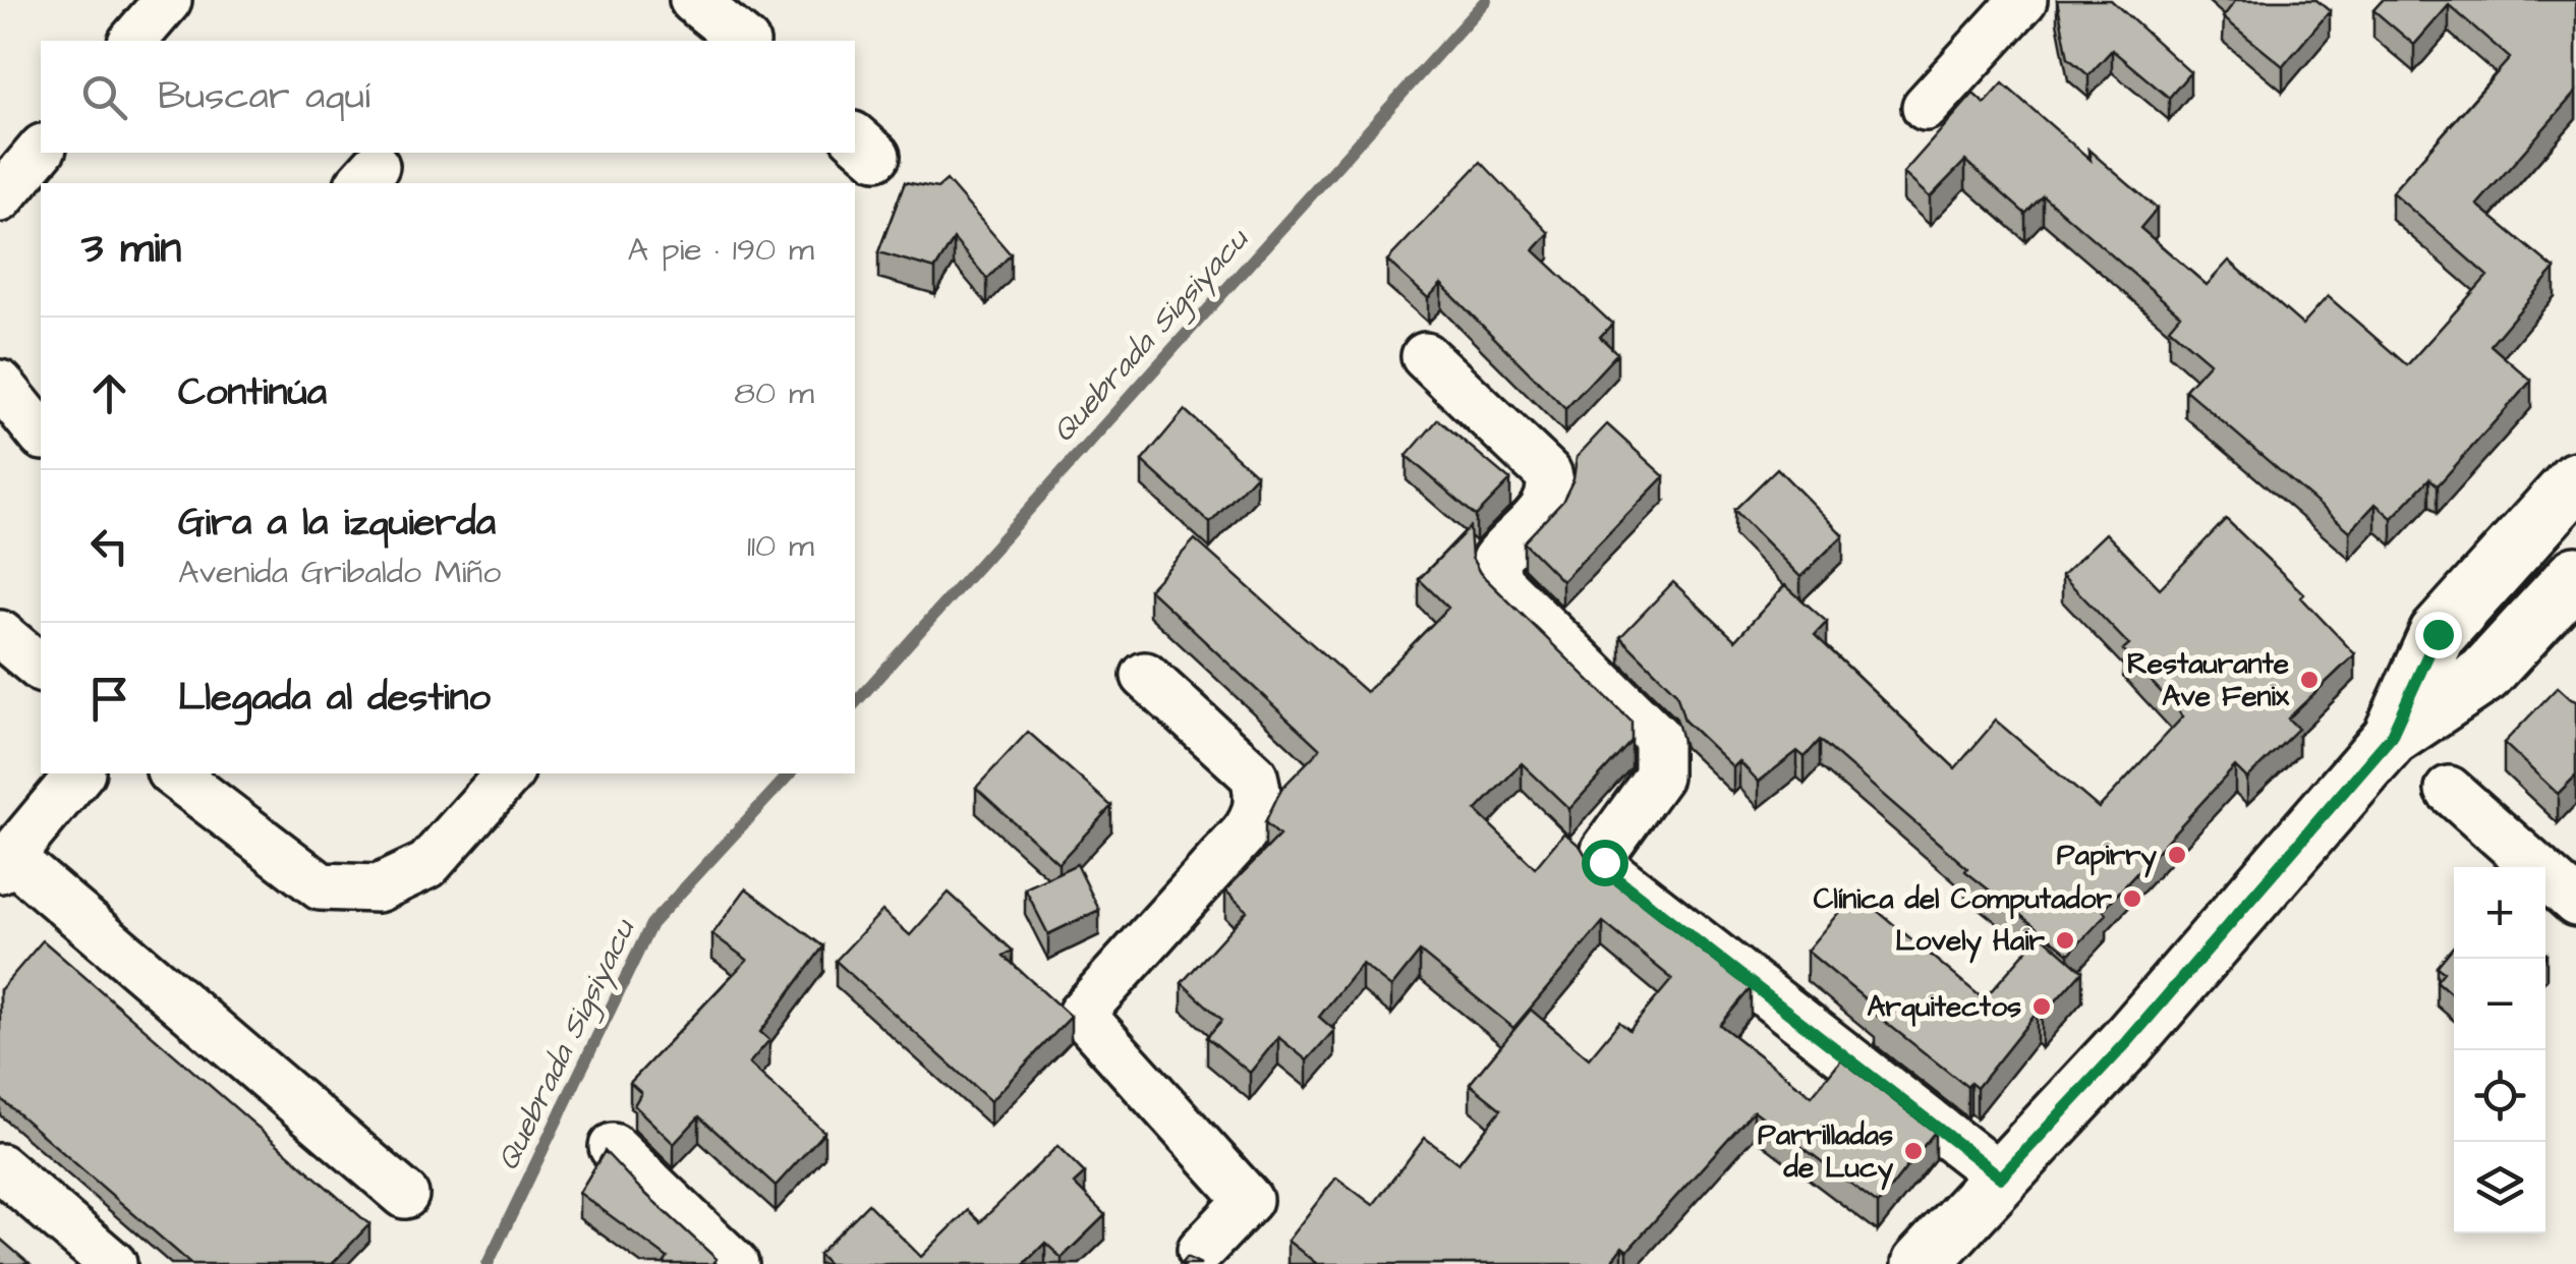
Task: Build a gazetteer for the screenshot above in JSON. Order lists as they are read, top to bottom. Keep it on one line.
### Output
{"water":["Quebrada Sigsiyacu"],"places":["Restaurante Ave Fenix","Papirry","Clínica del Computador","Lovely Hair","Arquitectos","Parrilladas de Lucy"],"page":{"search":"Buscar aquí","heading":["3 min","A pie · 190 m"],"list":[["Continúa","80 m"],["Gira a la izquierda","Avenida Gribaldo Miño","110 m"],"Llegada al destino"],"map_buttons":["+","−"]}}
